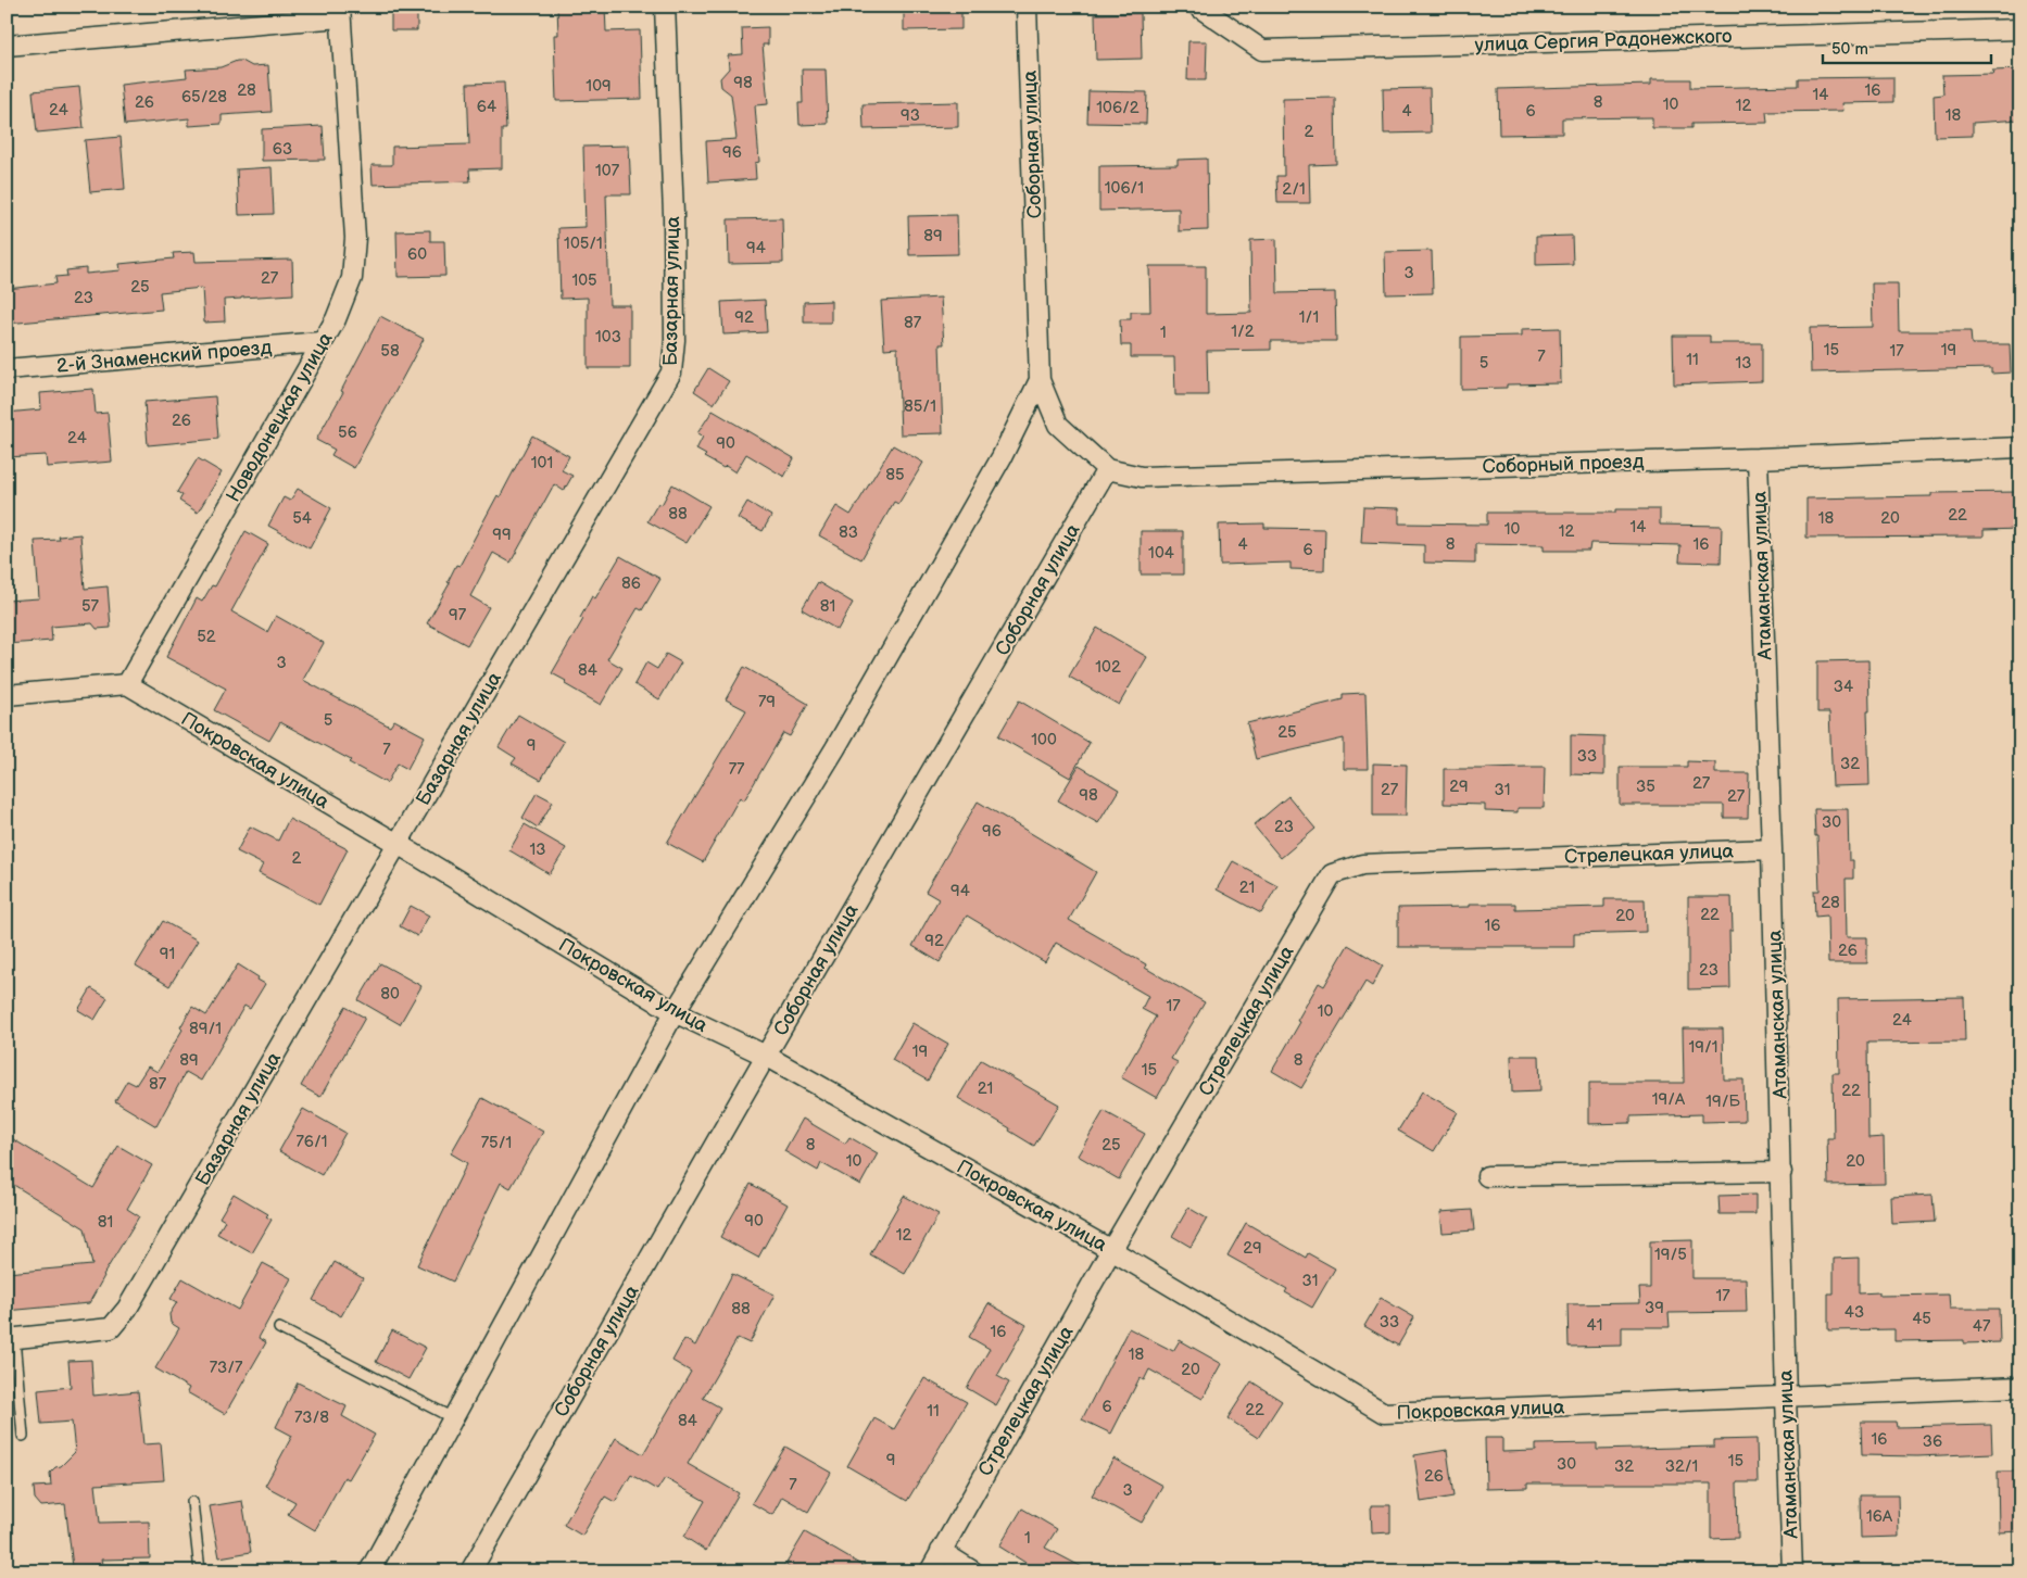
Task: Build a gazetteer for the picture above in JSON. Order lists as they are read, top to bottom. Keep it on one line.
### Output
{"streets":{"street":["улица Сергия Радонежского","Соборная улица","Базарная улица","2-й Знаменский проезд","Новодонецкая улица","Соборный проезд","Атаманская улица","Покровская улица","Стрелецкая улица"]},"crossings":[["Соборная улица","Соборный проезд"],["Соборная улица","Покровская улица"],["Базарная улица","Покровская улица"],["2-й Знаменский проезд","Новодонецкая улица"],["Новодонецкая улица","Покровская улица"],["Соборный проезд","Атаманская улица"],["Атаманская улица","Покровская улица"],["Атаманская улица","Стрелецкая улица"],["Покровская улица","Стрелецкая улица"]],"house_numbers":["98","109","28","16","14","65/28","26","8","10","12","64","106/2","24","4","6","93","18","2","63","96","107","106/1","2/1","89","105/1","94","60","3","27","105","25","23","92","1/1","87","1/2","1","103","15","19","58","17","7","11","5","13","85/1","26","56","24","90","101","85","88","22","54","18","20","14","10","12","83","99","4","8","16","6","104","86","57","81","97","52","3","102","84","34","79","5","25","100","9","7","33","32","77","27","29","35","27","31","98","27","30","23","96","13","2","21","94","28","22","20","16","92","26","91","23","80","17","10","24","89/1","19/1","19","89","8","15","87","21","22","19/А","19/Б","76/1","75/1","8","25","10","20","90","81","12","29","19/5","31","17","39","88","43","45","33","41","47","16","18","73/7","20","6","22","11","73/8","84","16","36","9","15","30","32","32/1","26","7","3","16А","1"],"scale_bar":"50 m"}
